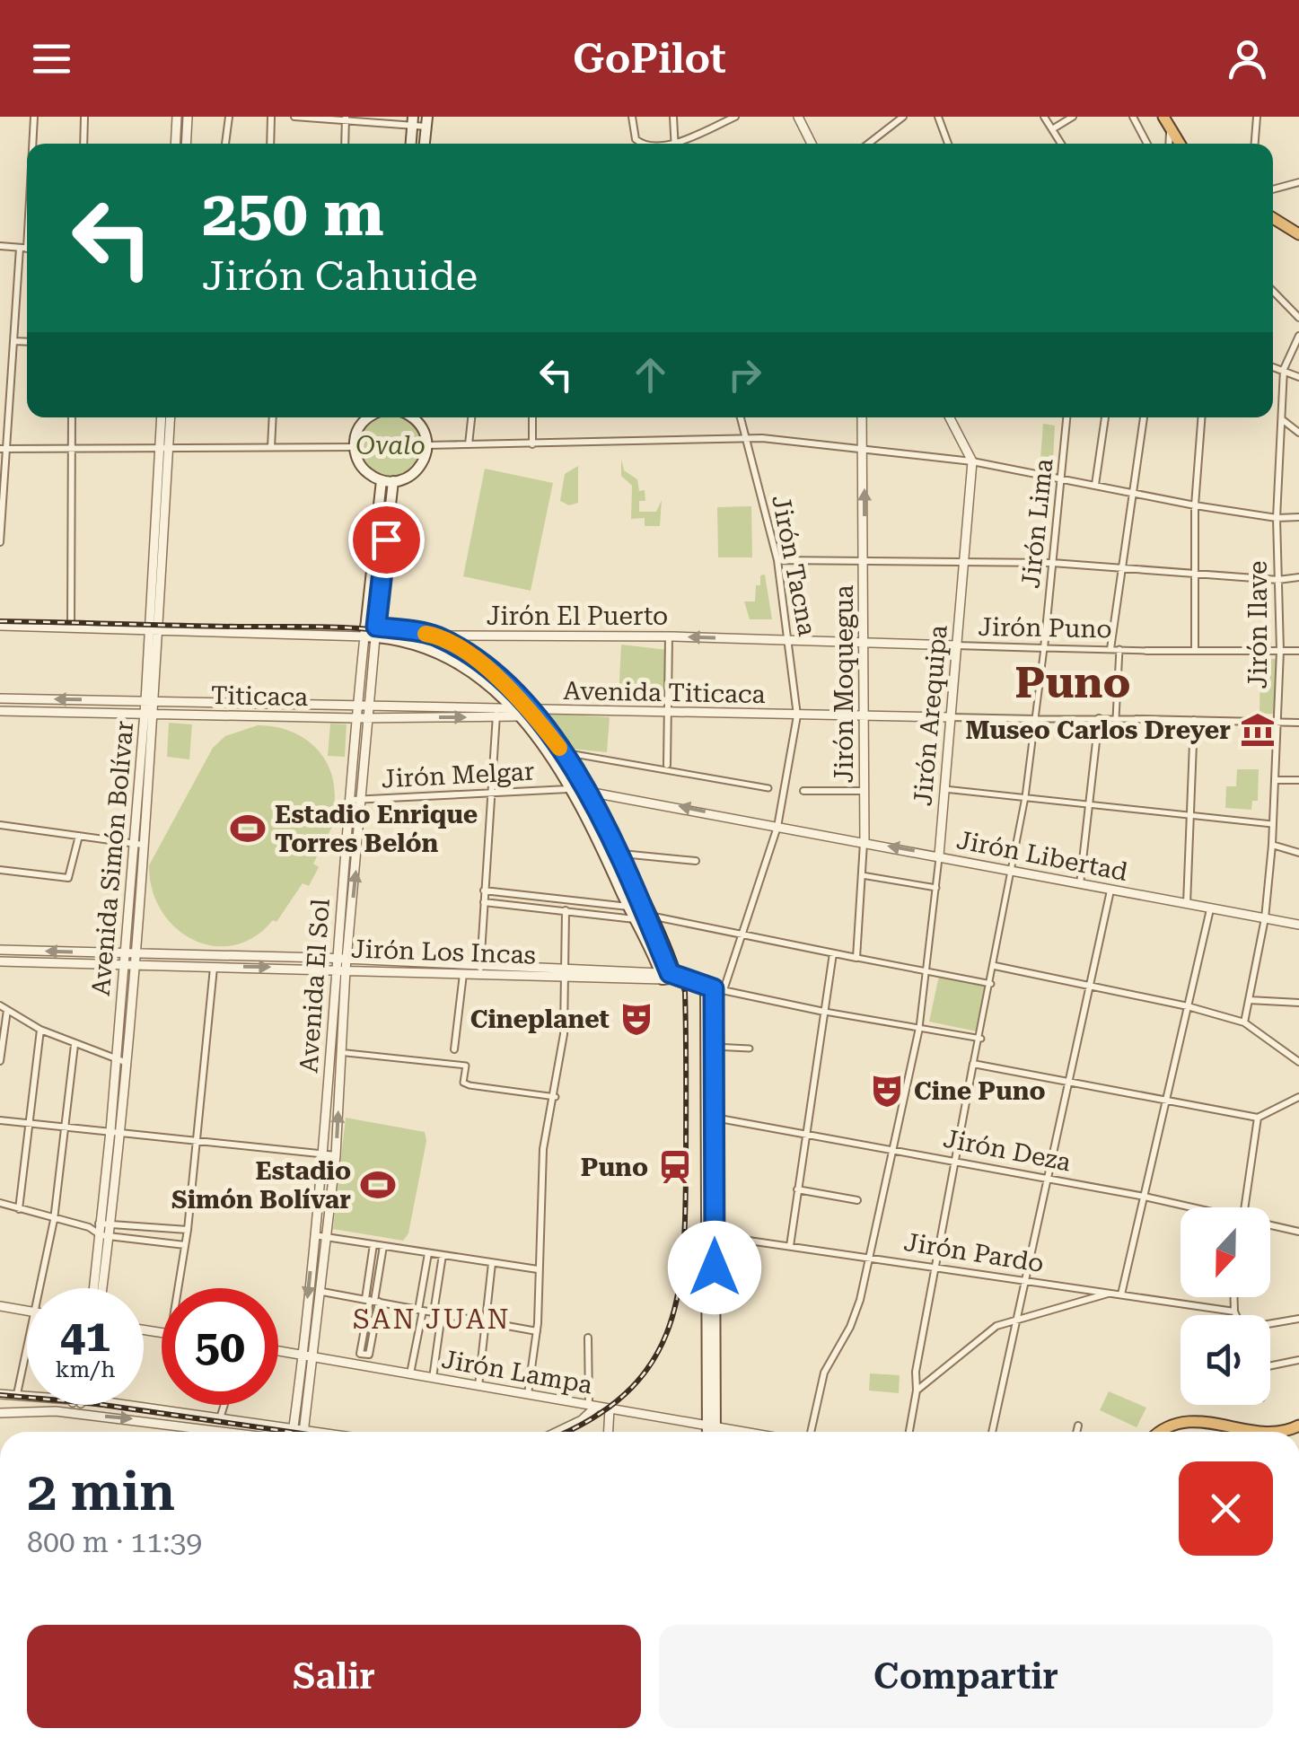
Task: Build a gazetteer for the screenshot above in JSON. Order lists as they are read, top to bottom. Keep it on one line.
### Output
{"streets":{"main road":["Jirón El Puerto","Avenida El Sol"],"street":["Jirón Lima","Jirón Tacna","Jirón Ilave","Jirón Puno","Jirón Moquegua","Avenida Titicaca","Titicaca","Jirón Arequipa","Jirón Melgar","Jirón Libertad","Avenida Simón Bolívar","Jirón Los Incas","Jirón Deza","Jirón Pardo","Jirón Lampa"]},"crossings":[["Jirón Lima","Jirón Puno"],["Jirón Lima","Jirón Libertad"],["Jirón Tacna","Jirón El Puerto"],["Jirón Tacna","Jirón Puno"],["Jirón Tacna","Avenida Titicaca"],["Jirón Tacna","Jirón Melgar"],["Jirón Tacna","Jirón Libertad"],["Jirón El Puerto","Jirón Puno"],["Jirón El Puerto","Avenida El Sol"],["Jirón Ilave","Jirón Puno"],["Jirón Ilave","Jirón Libertad"],["Jirón Puno","Jirón Moquegua"],["Jirón Puno","Jirón Arequipa"],["Jirón Moquegua","Avenida Titicaca"],["Jirón Moquegua","Jirón Libertad"],["Avenida Titicaca","Titicaca"],["Avenida Titicaca","Jirón Arequipa"],["Titicaca","Avenida Simón Bolívar"],["Titicaca","Avenida El Sol"],["Jirón Arequipa","Jirón Libertad"],["Jirón Melgar","Jirón Libertad"],["Jirón Melgar","Avenida El Sol"],["Avenida Simón Bolívar","Jirón Los Incas"],["Jirón Los Incas","Avenida El Sol"],["Avenida El Sol","Jirón Lampa"]],"districts":["Puno","SAN JUAN"],"parks":["Ovalo"],"places":{"museum":["Museo Carlos Dreyer"],"sports":["Estadio Enrique Torres Belón","Estadio Simón Bolívar"],"theatre":["Cineplanet","Cine Puno"],"station":["Puno"]},"north":"bottom","page":{"header":"GoPilot","turn":["250 m","Jirón Cahuide"],"speed":"41 km/h","limit":"50","heading":["2 min","800 m · 11:39"],"buttons":["Salir","Compartir"]}}
